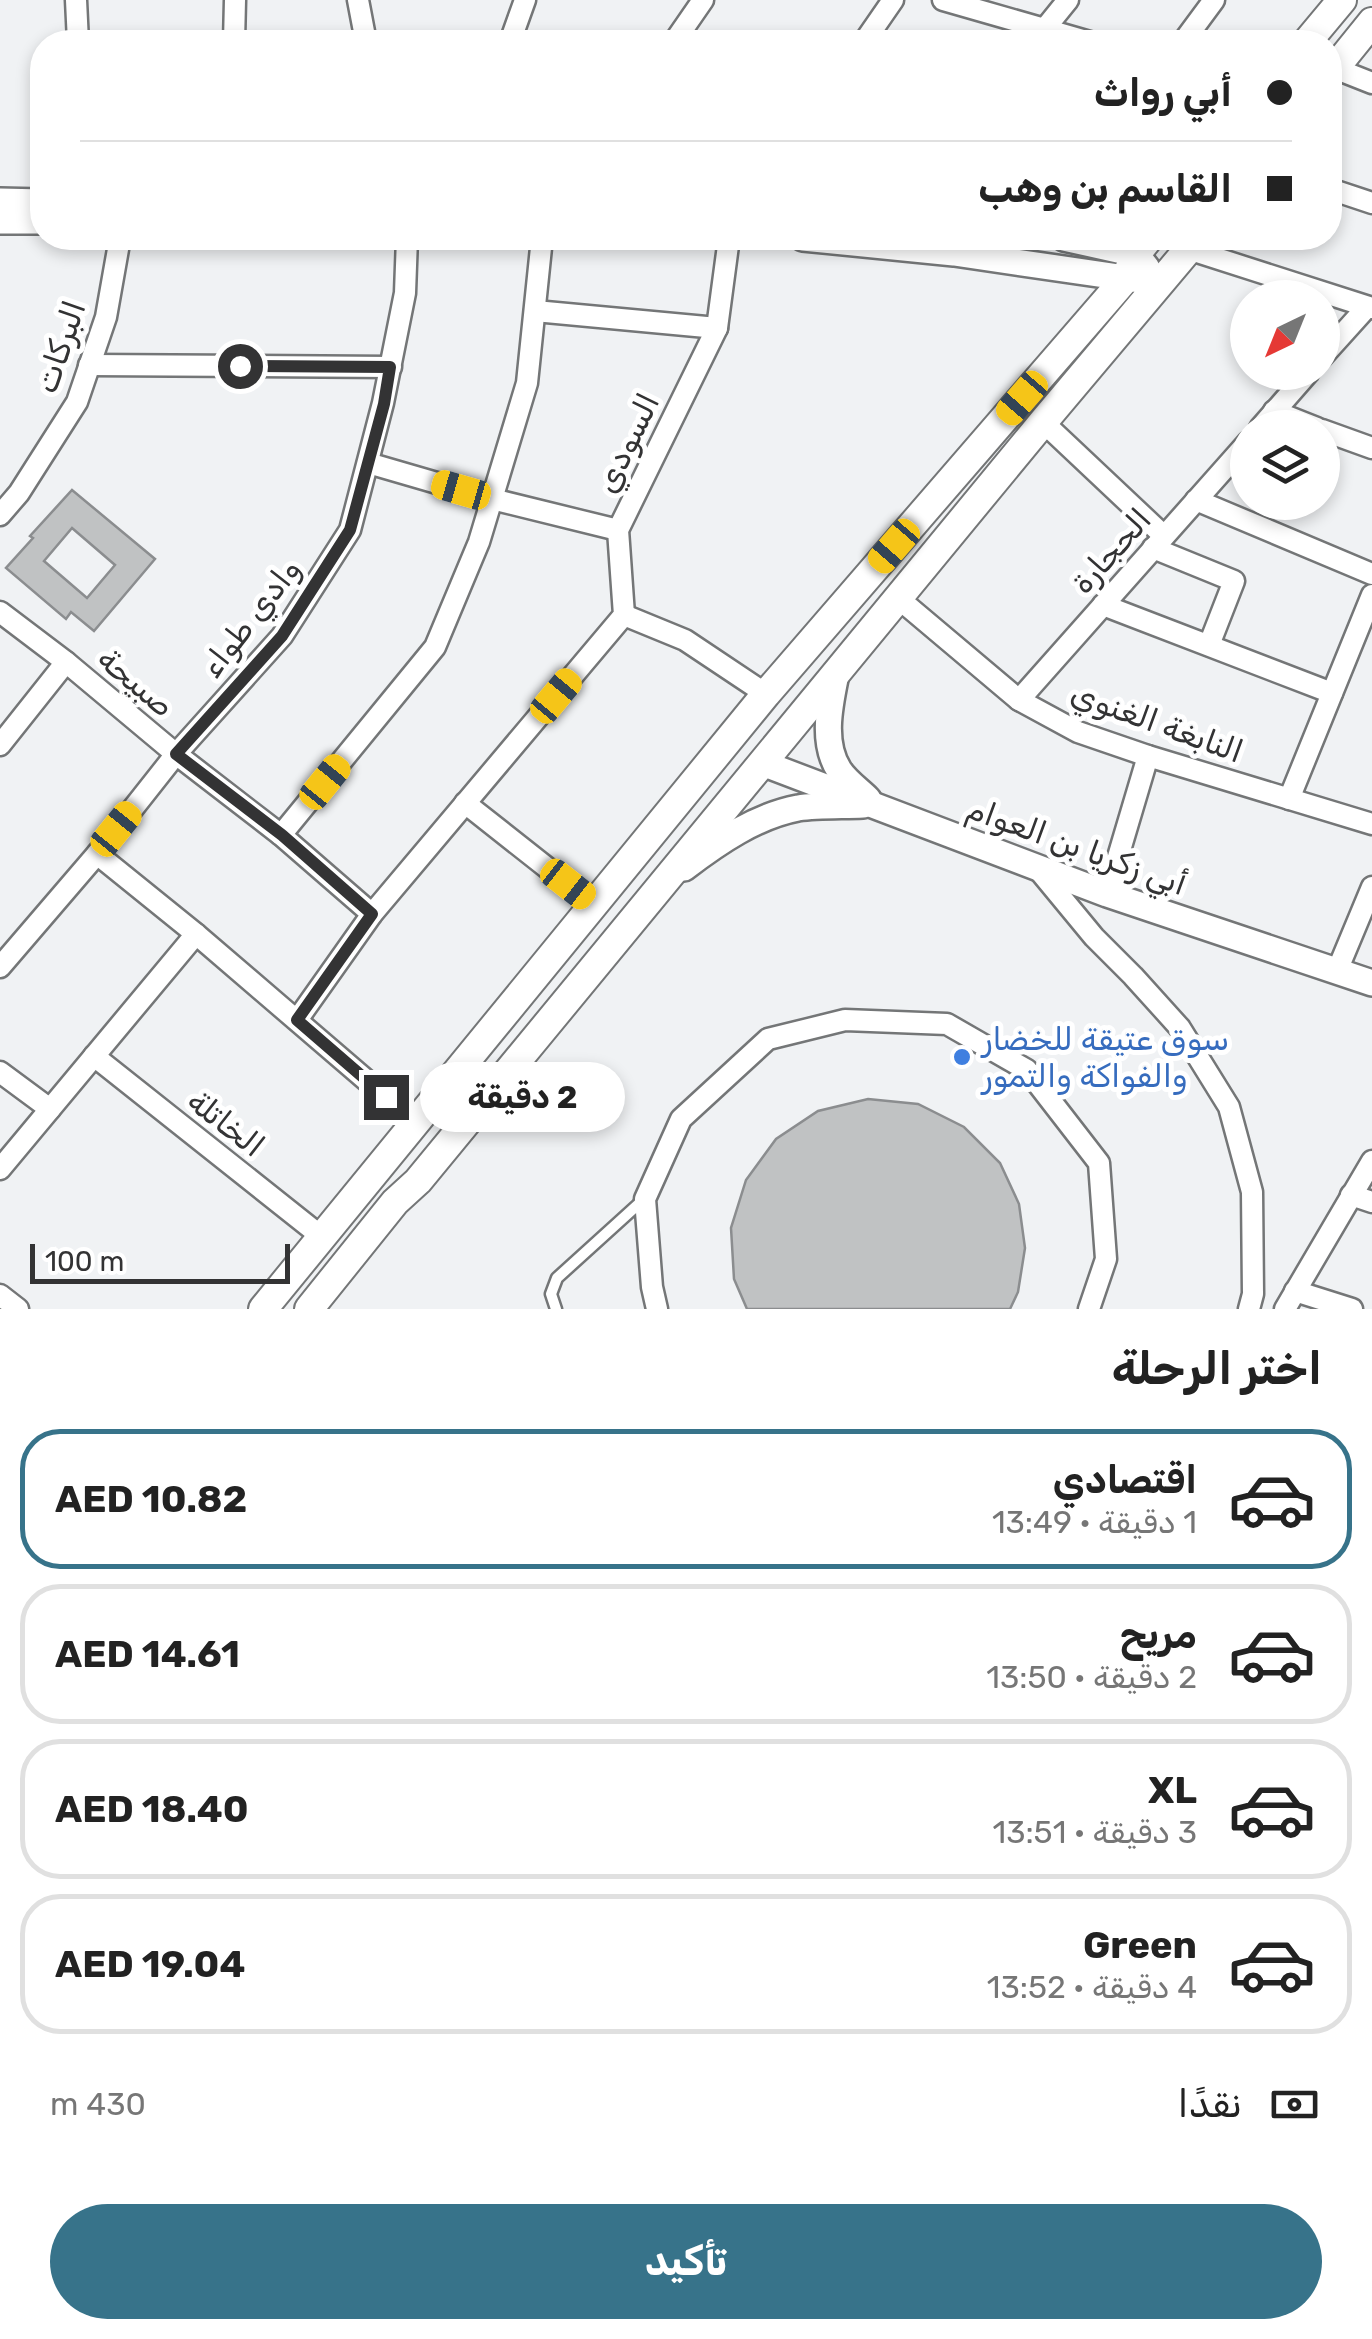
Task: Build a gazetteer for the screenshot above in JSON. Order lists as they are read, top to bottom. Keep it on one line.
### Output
{"streets":{"street":["البركات","السودي","الحجارة","وادي طواء","صبيحة","النابغة الغنوي","أبي زكريا بن العوام","الخاتلة"]},"crossings":[["الحجارة","النابغة الغنوي"],["وادي طواء","صبيحة"]],"places":["سوق عتيقة للخضار والفواكة والتمور"],"scale_bar":"100 m","north":"bottom left","page":{"banner":["أبي رواث","القاسم بن وهب"],"bubble":"2 دقيقة","scale":"100 m","heading":"اختر الرحلة","list":[{"name":"اقتصادي","note":"1 دقيقة · 13:49","value":"AED 10.82"},{"name":"مريح","note":"2 دقيقة · 13:50","value":"AED 14.61"},{"name":"XL","note":"3 دقيقة · 13:51","value":"AED 18.40"},{"name":"Green","note":"4 دقيقة · 13:52","value":"AED 19.04"}],"pay":["نقدًا","430 m"],"buttons":"تأكيد"}}
